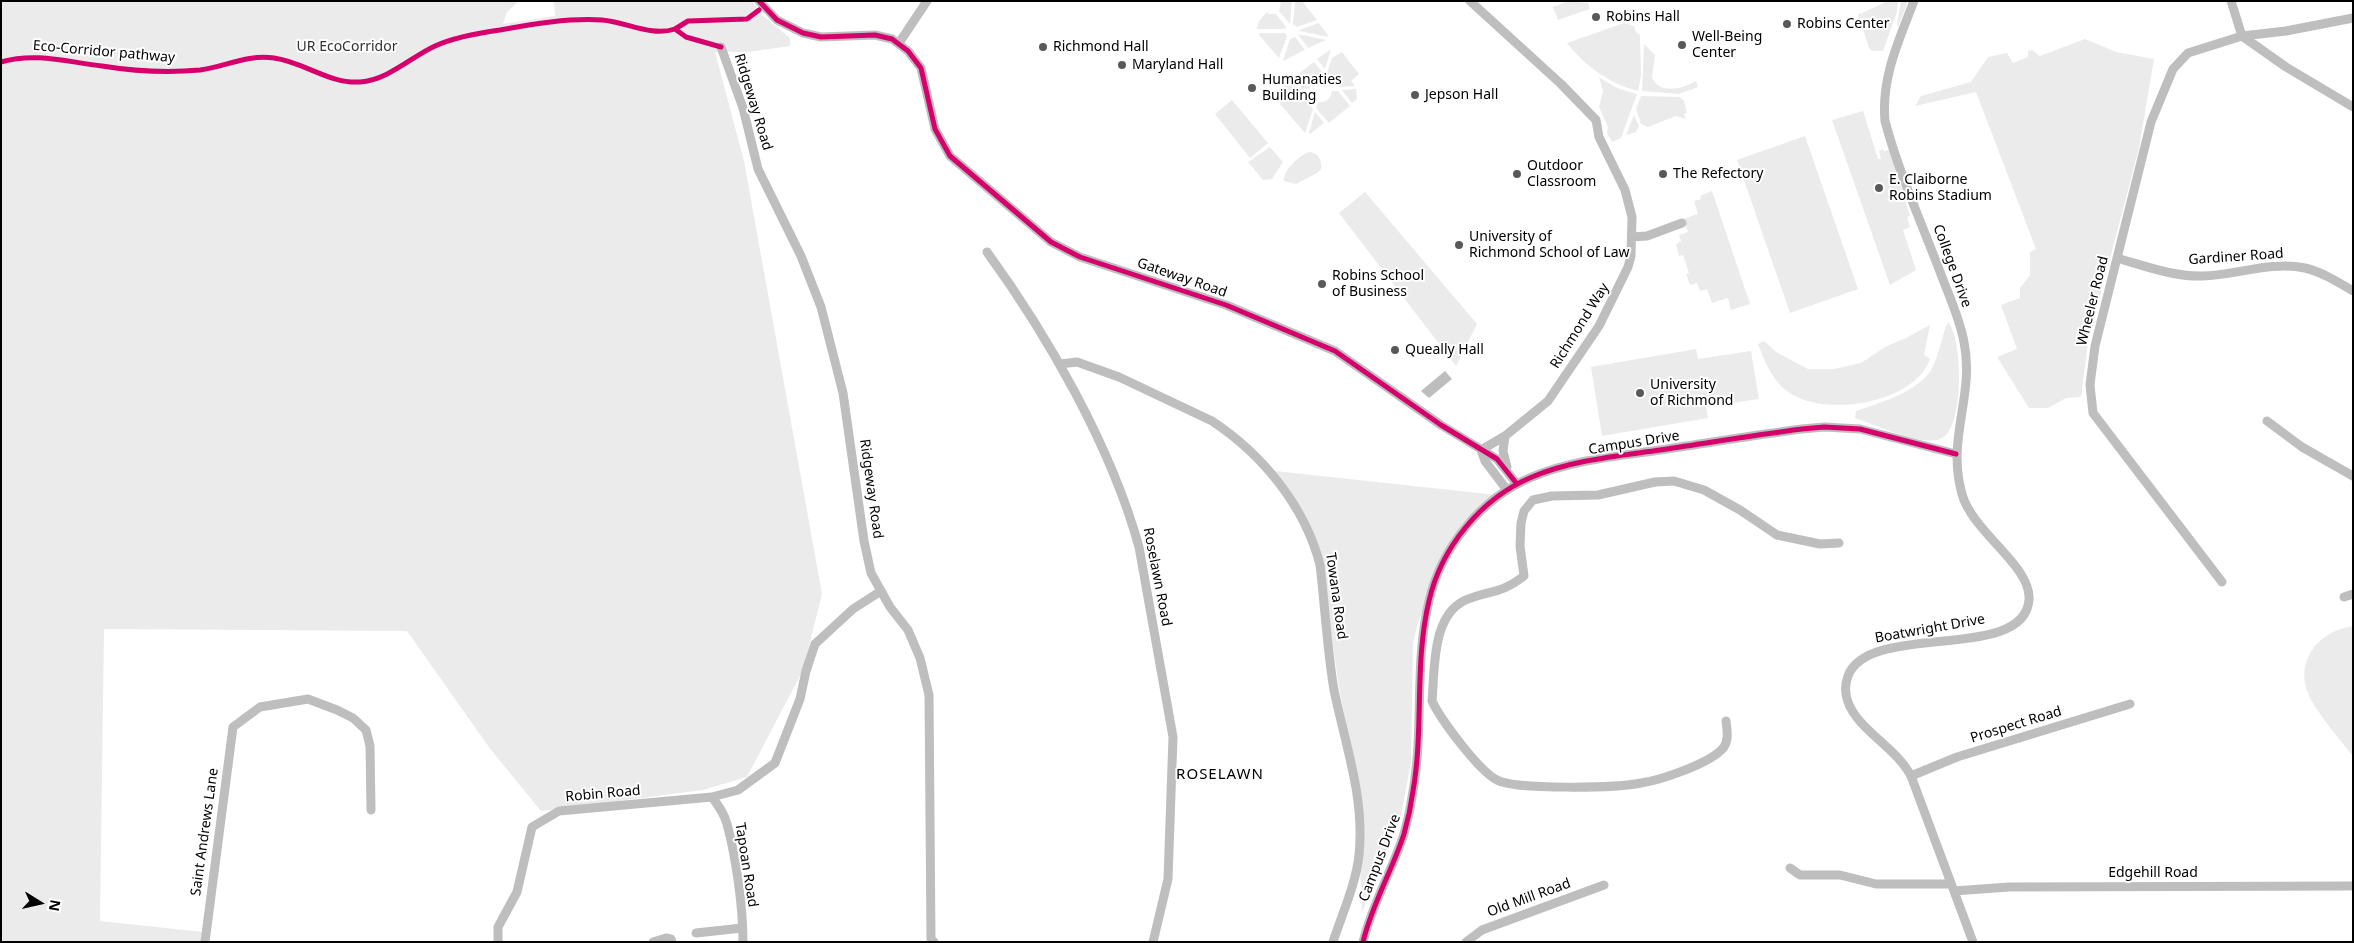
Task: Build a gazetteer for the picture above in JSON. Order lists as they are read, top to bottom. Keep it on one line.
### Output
{"streets":{"street":["Ridgeway Road","Gardiner Road","College Drive","Gateway Road","Wheeler Road","Richmond Way","Campus Drive","Roselawn Road","Towana Road","Boatwright Drive","Prospect Road","Robin Road","Saint Andrews Lane","Tapoan Road","Edgehill Road","Old Mill Road"],"cycle path":["Eco-Corridor pathway"]},"crossings":[["Ridgeway Road","Robin Road"],["Gardiner Road","Wheeler Road"],["College Drive","Boatwright Drive"],["Gateway Road","Richmond Way"],["Gateway Road","Campus Drive"],["Campus Drive","Boatwright Drive"],["Roselawn Road","Towana Road"],["Boatwright Drive","Prospect Road"],["Boatwright Drive","Edgehill Road"],["Robin Road","Tapoan Road"]],"districts":["ROSELAWN"],"parks":["UR EcoCorridor"],"places":["Robins Hall","Robins Center","Well-Being Center","Richmond Hall","Maryland Hall","Humanaties Building","Jepson Hall","Outdoor Classroom","The Refectory","E. Claiborne Robins Stadium","University of Richmond School of Law","Robins School of Business","Queally Hall","University of Richmond"],"north":"right"}
